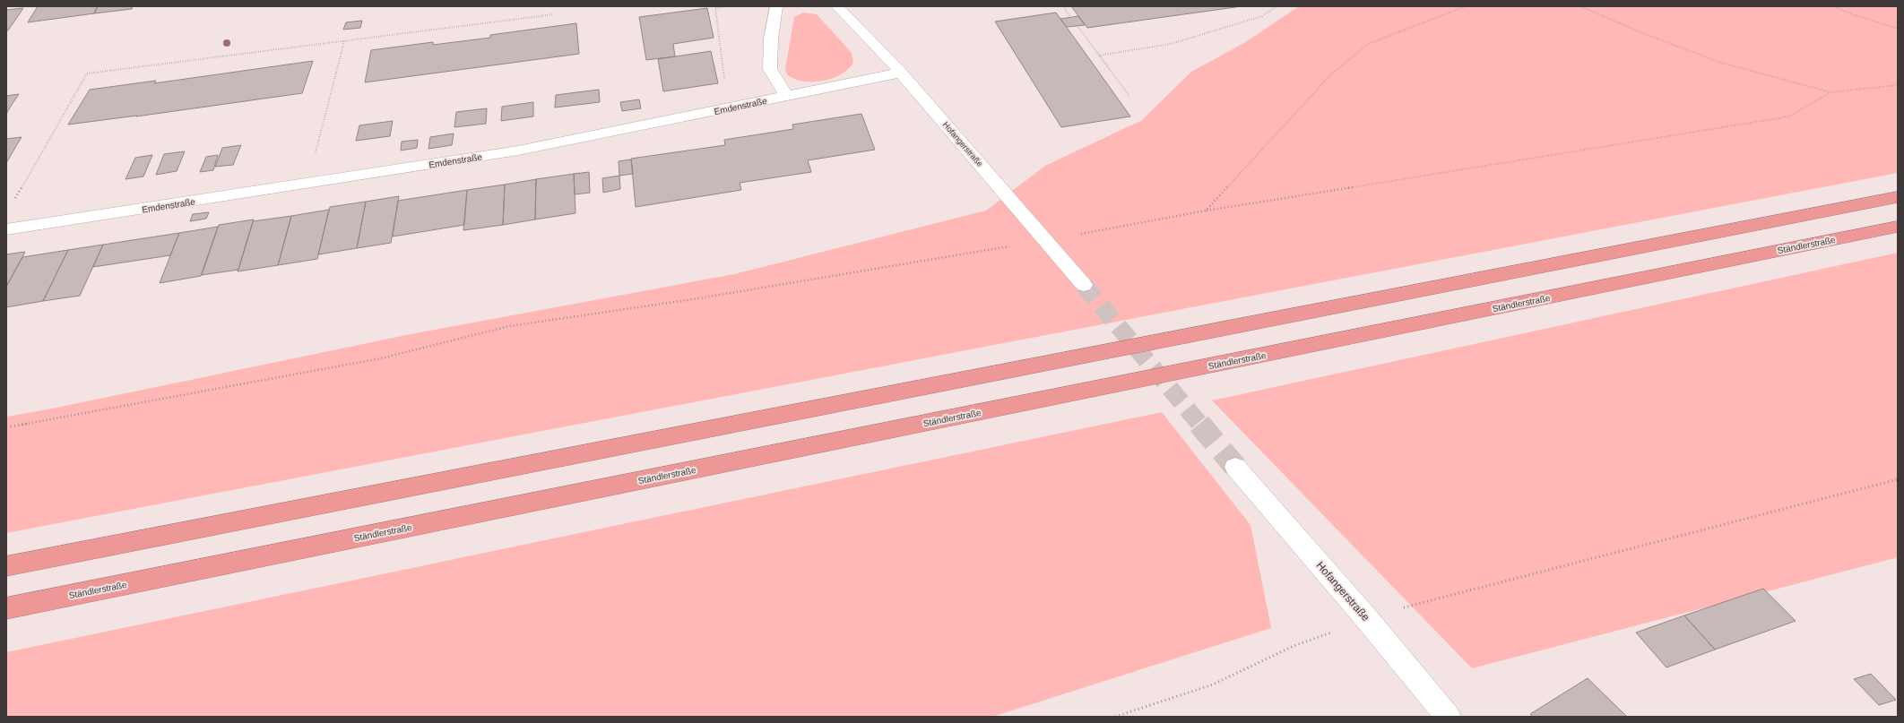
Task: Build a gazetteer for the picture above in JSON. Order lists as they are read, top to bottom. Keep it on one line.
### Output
{"streets":{"highway":["Ständlerstraße"],"street":["Emdenstraße","Hofangerstraße"]},"crossings":[["Emdenstraße","Hofangerstraße"]]}
